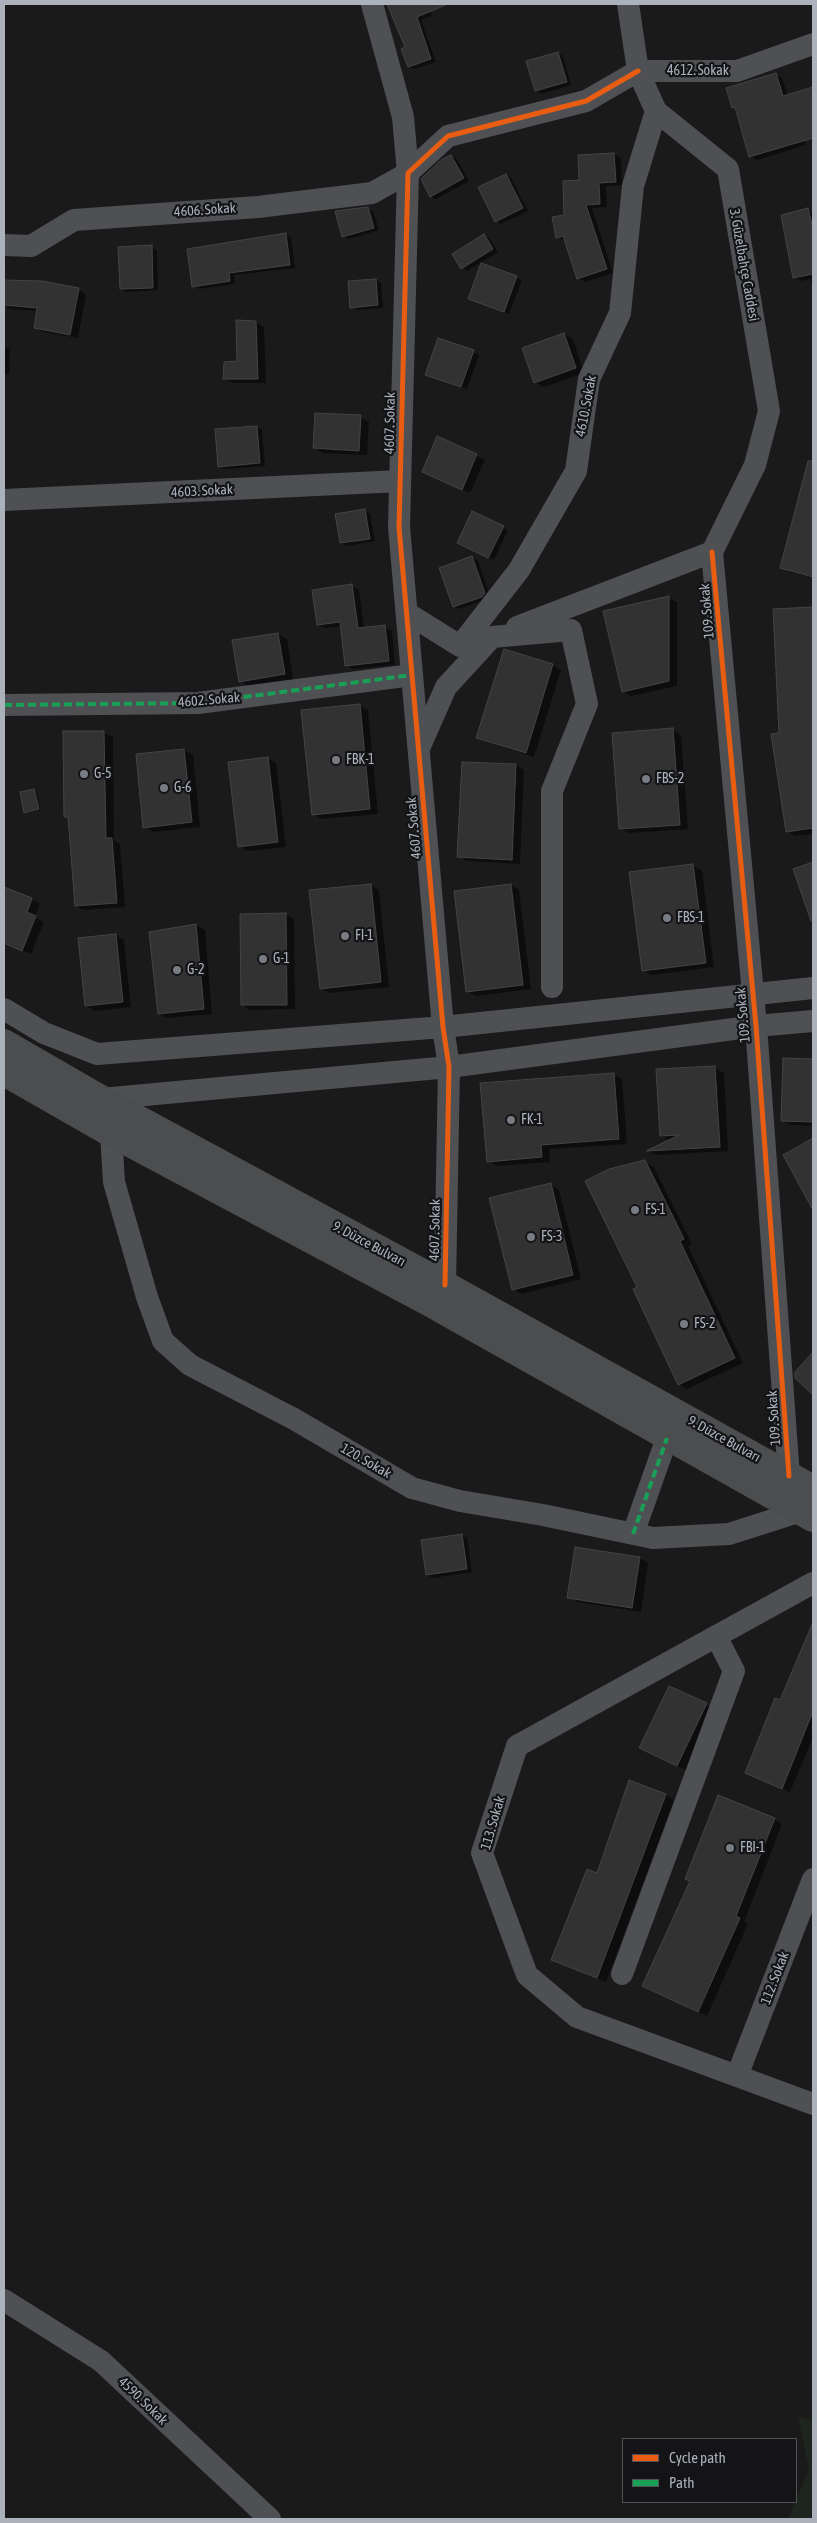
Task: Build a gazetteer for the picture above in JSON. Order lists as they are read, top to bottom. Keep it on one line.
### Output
{"streets":{"main road":["9. Düzce Bulvarı"],"street":["4612. Sokak","4606. Sokak","3. Güzelbahçe Caddesi","4610. Sokak","4607. Sokak","4603. Sokak","109. Sokak","4602. Sokak","120. Sokak","113. Sokak","112. Sokak","4590. Sokak"]},"crossings":[["4612. Sokak","4606. Sokak"],["4612. Sokak","3. Güzelbahçe Caddesi"],["4606. Sokak","3. Güzelbahçe Caddesi"],["4606. Sokak","4607. Sokak"],["3. Güzelbahçe Caddesi","4610. Sokak"],["3. Güzelbahçe Caddesi","109. Sokak"],["4607. Sokak","4603. Sokak"],["4607. Sokak","4602. Sokak"],["4607. Sokak","9. Düzce Bulvarı"],["109. Sokak","9. Düzce Bulvarı"],["9. Düzce Bulvarı","120. Sokak"],["113. Sokak","112. Sokak"]],"places":["FBK-1","G-5","FBS-2","G-6","FBS-1","FI-1","G-1","G-2","FK-1","FS-1","FS-3","FS-2","FBI-1"],"legend":["Cycle path","Path"]}
